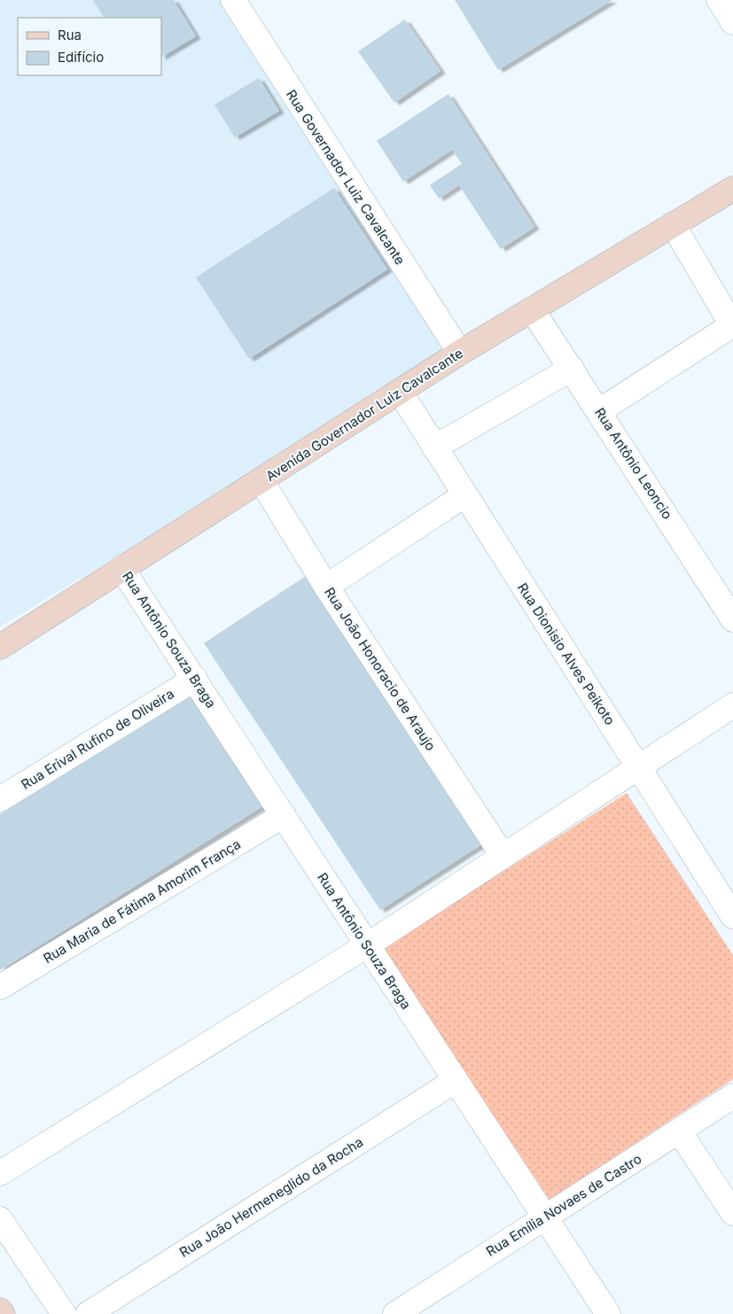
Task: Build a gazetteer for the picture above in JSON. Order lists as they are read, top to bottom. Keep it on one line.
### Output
{"streets":{"street":["Rua Governador Luiz Cavalcante","Avenida Governador Luiz Cavalcante","Rua Antônio Leoncio","Rua Antônio Souza Braga","Rua Dionisio Alves Peikoto","Rua João Honoracio de Araujo","Rua Erival Rufino de Oliveira","Rua Maria de Fátima Amorim França","Rua João Hermeneglido da Rocha","Rua Emília Novaes de Castro"]},"crossings":[["Rua Governador Luiz Cavalcante","Avenida Governador Luiz Cavalcante"],["Avenida Governador Luiz Cavalcante","Rua Antônio Leoncio"],["Avenida Governador Luiz Cavalcante","Rua Antônio Souza Braga"],["Avenida Governador Luiz Cavalcante","Rua Dionisio Alves Peikoto"],["Avenida Governador Luiz Cavalcante","Rua João Honoracio de Araujo"],["Rua Antônio Souza Braga","Rua Erival Rufino de Oliveira"],["Rua Antônio Souza Braga","Rua Maria de Fátima Amorim França"],["Rua Antônio Souza Braga","Rua João Hermeneglido da Rocha"],["Rua Antônio Souza Braga","Rua Emília Novaes de Castro"]],"legend":["Rua","Edifício"]}
